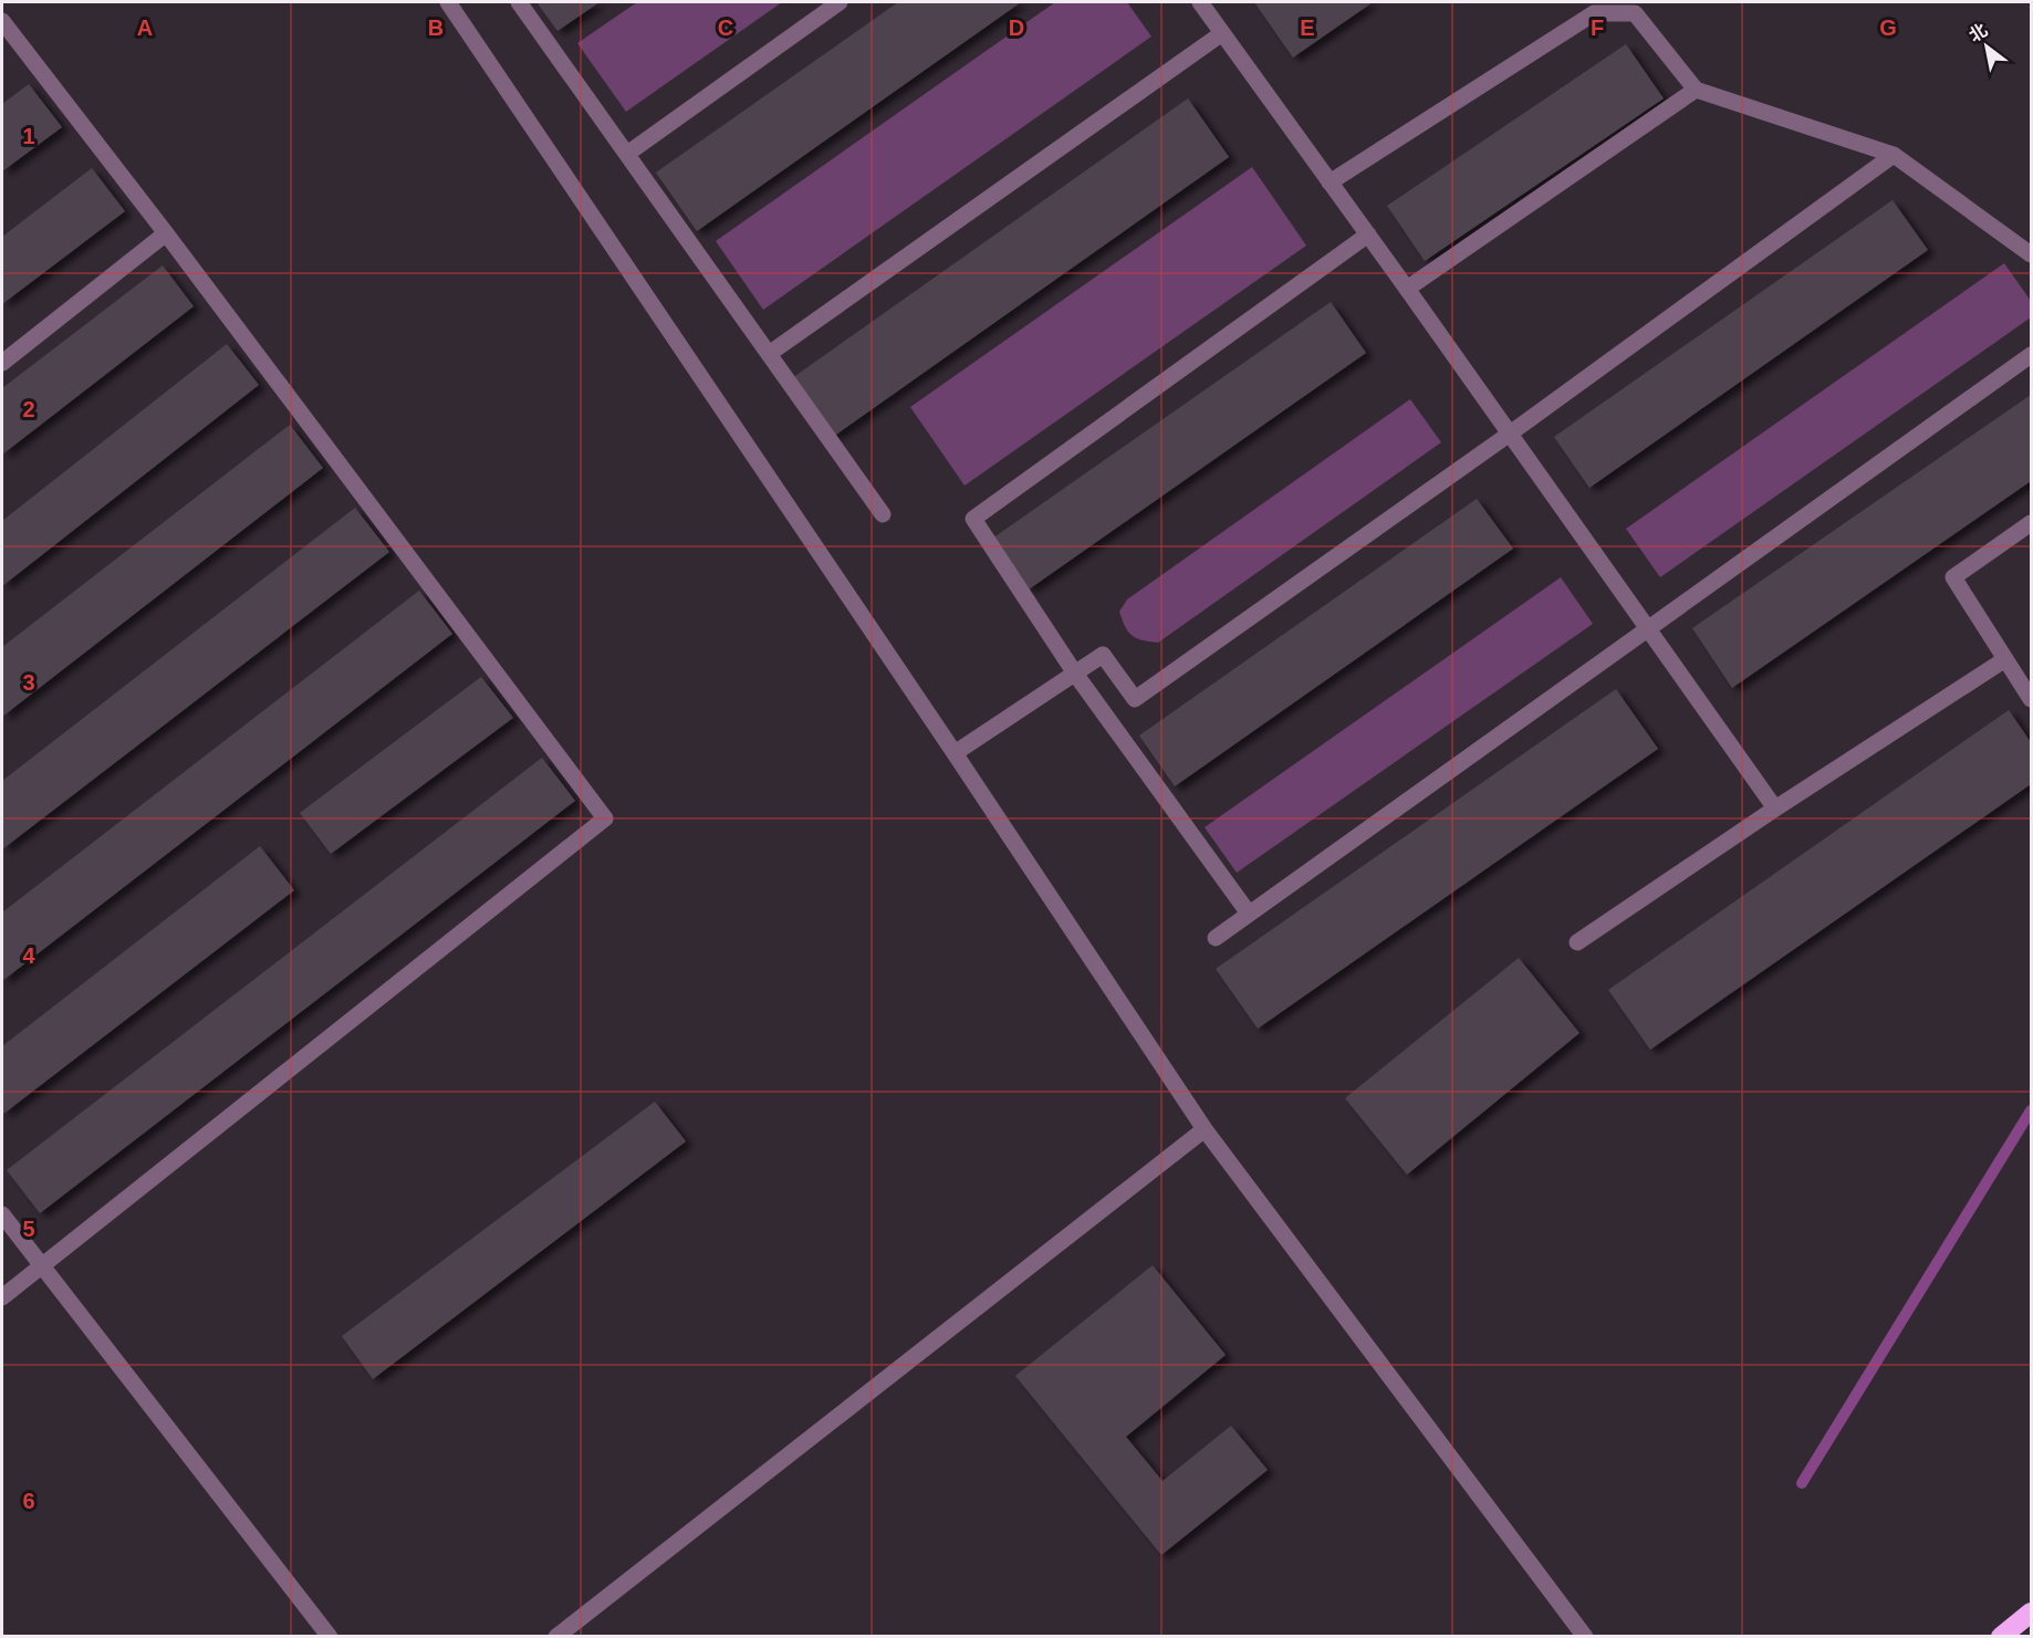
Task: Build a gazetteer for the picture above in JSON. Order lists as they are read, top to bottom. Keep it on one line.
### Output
{"north":"top left","grid":{"columns":["A","B","C","D","E","F","G"],"rows":["1","2","3","4","5","6"]}}
